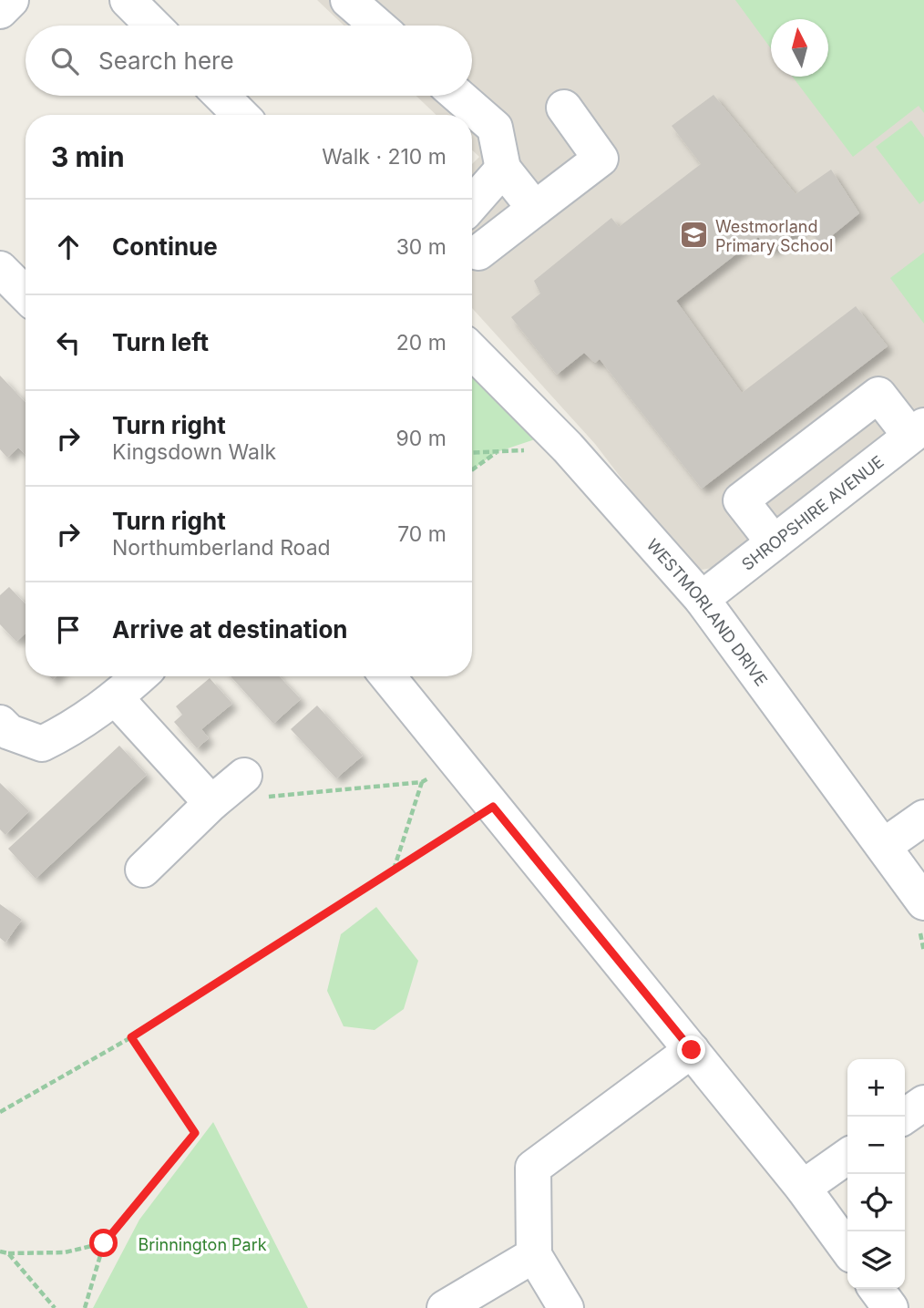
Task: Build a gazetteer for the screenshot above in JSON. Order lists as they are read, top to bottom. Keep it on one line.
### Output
{"streets":{"street":["SHROPSHIRE AVENUE","WESTMORLAND DRIVE"]},"crossings":[["SHROPSHIRE AVENUE","WESTMORLAND DRIVE"]],"parks":["Brinnington Park"],"places":{"school or university":["Westmorland Primary School"]},"north":"top","page":{"search":"Search here","heading":["3 min","Walk · 210 m"],"list":[["Continue","30 m"],["Turn left","20 m"],["Turn right","Kingsdown Walk","90 m"],["Turn right","Northumberland Road","70 m"],"Arrive at destination"],"map_buttons":["+","−"]}}
